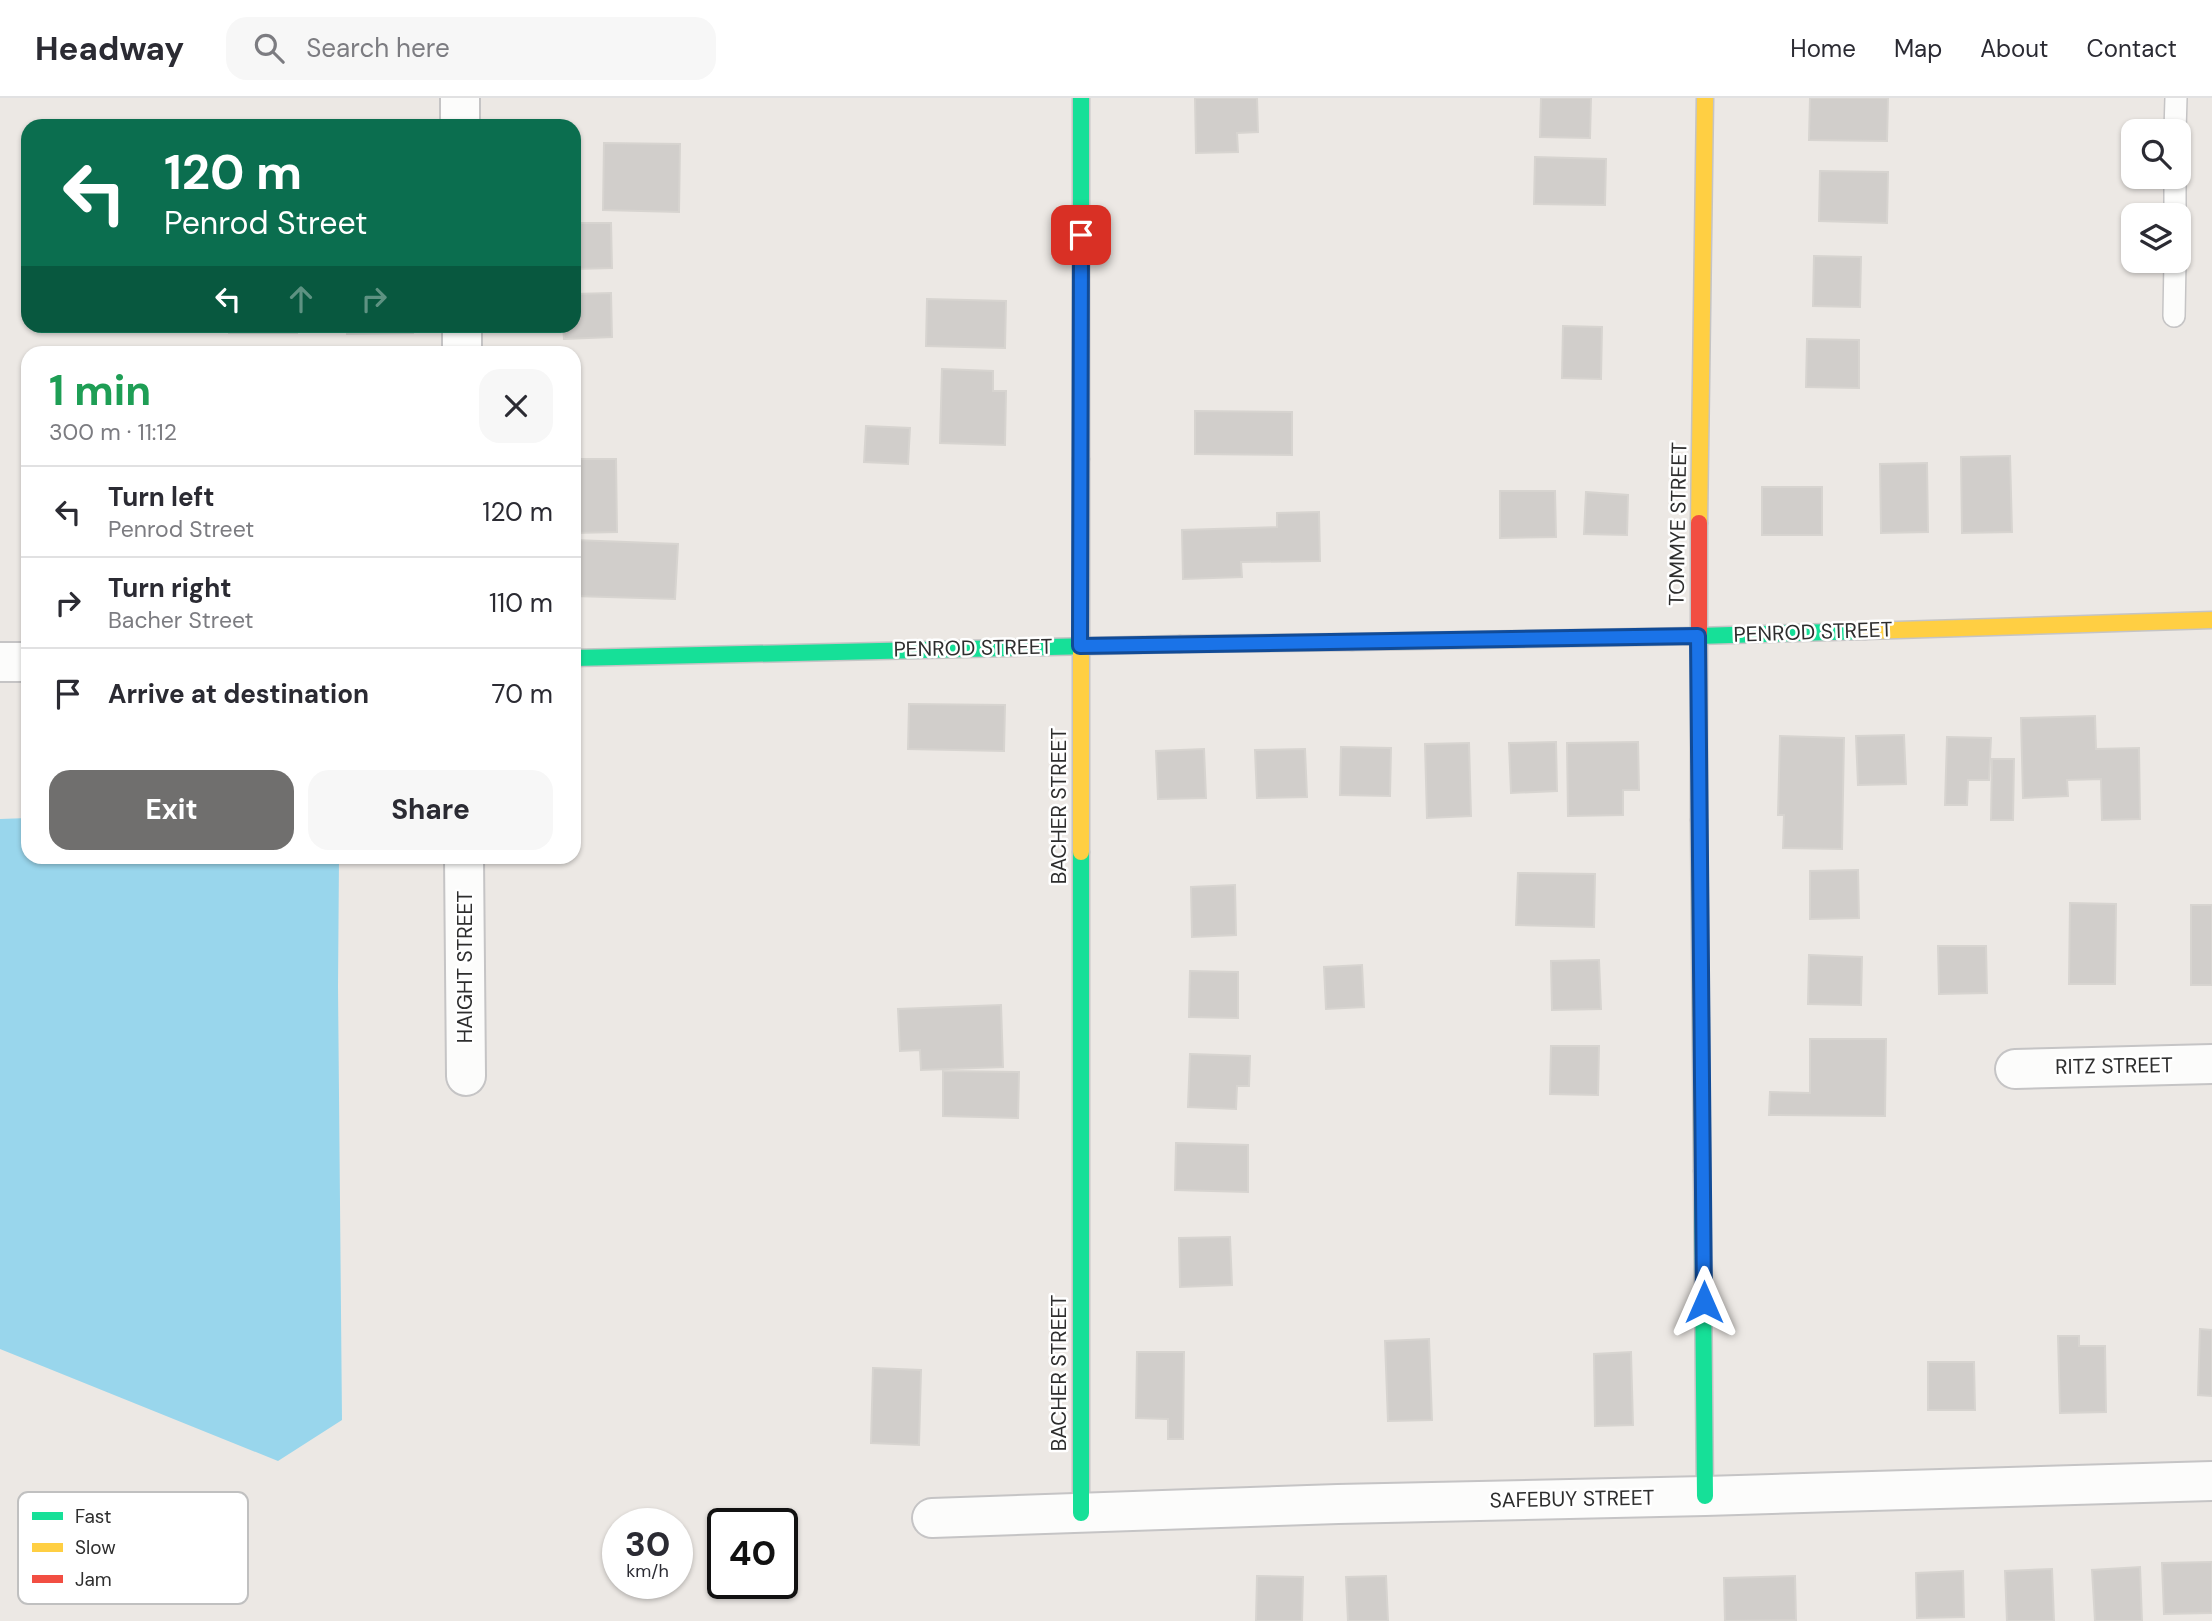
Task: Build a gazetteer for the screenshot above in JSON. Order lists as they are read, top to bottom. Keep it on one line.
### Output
{"streets":{"street":["TOMMYE STREET","PENROD STREET","BACHER STREET","HAIGHT STREET","RITZ STREET","SAFEBUY STREET"]},"crossings":[["TOMMYE STREET","PENROD STREET"],["TOMMYE STREET","SAFEBUY STREET"],["PENROD STREET","BACHER STREET"],["BACHER STREET","SAFEBUY STREET"]],"legend":["Fast","Slow","Jam"],"page":{"header":"Headway","search":"Search here","nav":["Home","Map","About","Contact"],"turn":["120 m","Penrod Street"],"heading":["1 min","300 m · 11:12"],"list":[{"name":"Turn left","note":"Penrod Street","value":"120 m"},{"name":"Turn right","note":"Bacher Street","value":"110 m"},{"name":"Arrive at destination","value":"70 m"}],"buttons":["Exit","Share"],"speed":"30 km/h","limit":"40"}}
